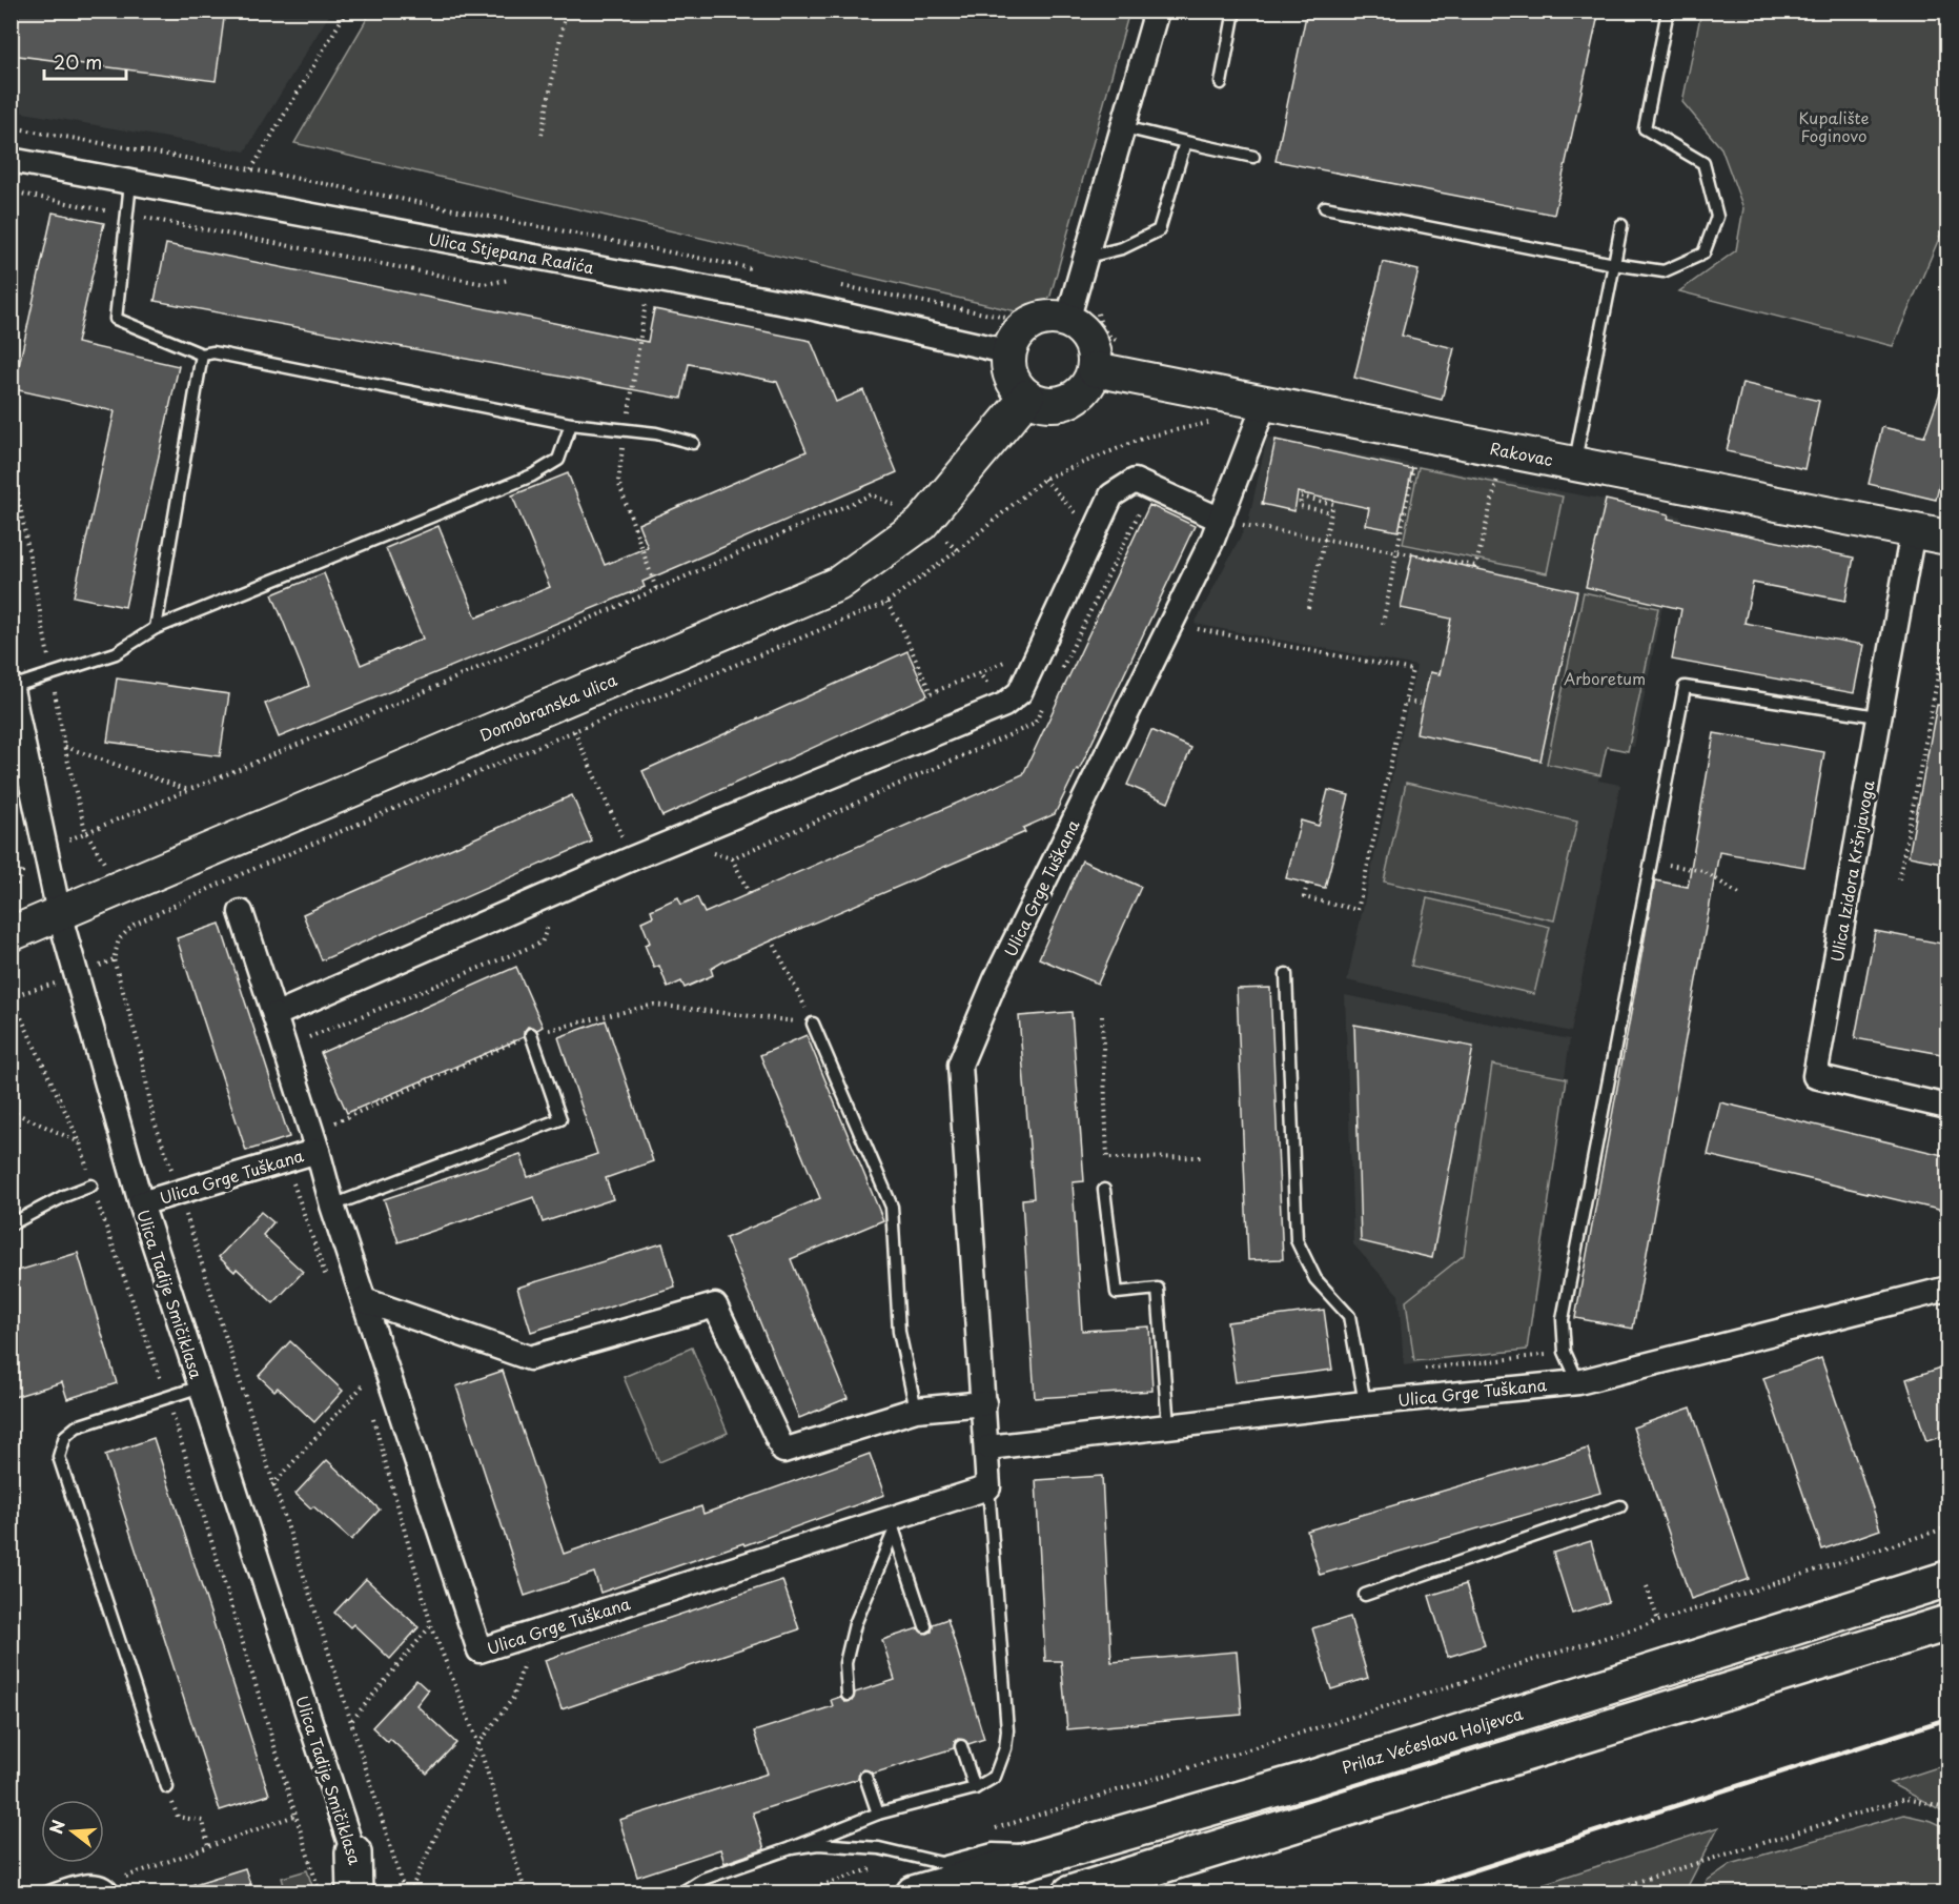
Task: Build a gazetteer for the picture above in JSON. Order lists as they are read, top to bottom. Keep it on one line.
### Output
{"streets":{"main road":["Rakovac","Domobranska ulica","Prilaz Većeslava Holjevca"],"street":["Ulica Stjepana Radića","Ulica Izidora Kršnjavoga","Ulica Grge Tuškana","Ulica Tadije Smičiklasa"]},"crossings":[["Ulica Stjepana Radića","Rakovac"],["Ulica Stjepana Radića","Domobranska ulica"],["Rakovac","Domobranska ulica"],["Rakovac","Ulica Izidora Kršnjavoga"],["Rakovac","Ulica Grge Tuškana"],["Domobranska ulica","Ulica Tadije Smičiklasa"],["Ulica Grge Tuškana","Ulica Tadije Smičiklasa"]],"parks":["Kupalište Foginovo","Arboretum"],"scale_bar":"20 m","north":"left"}
